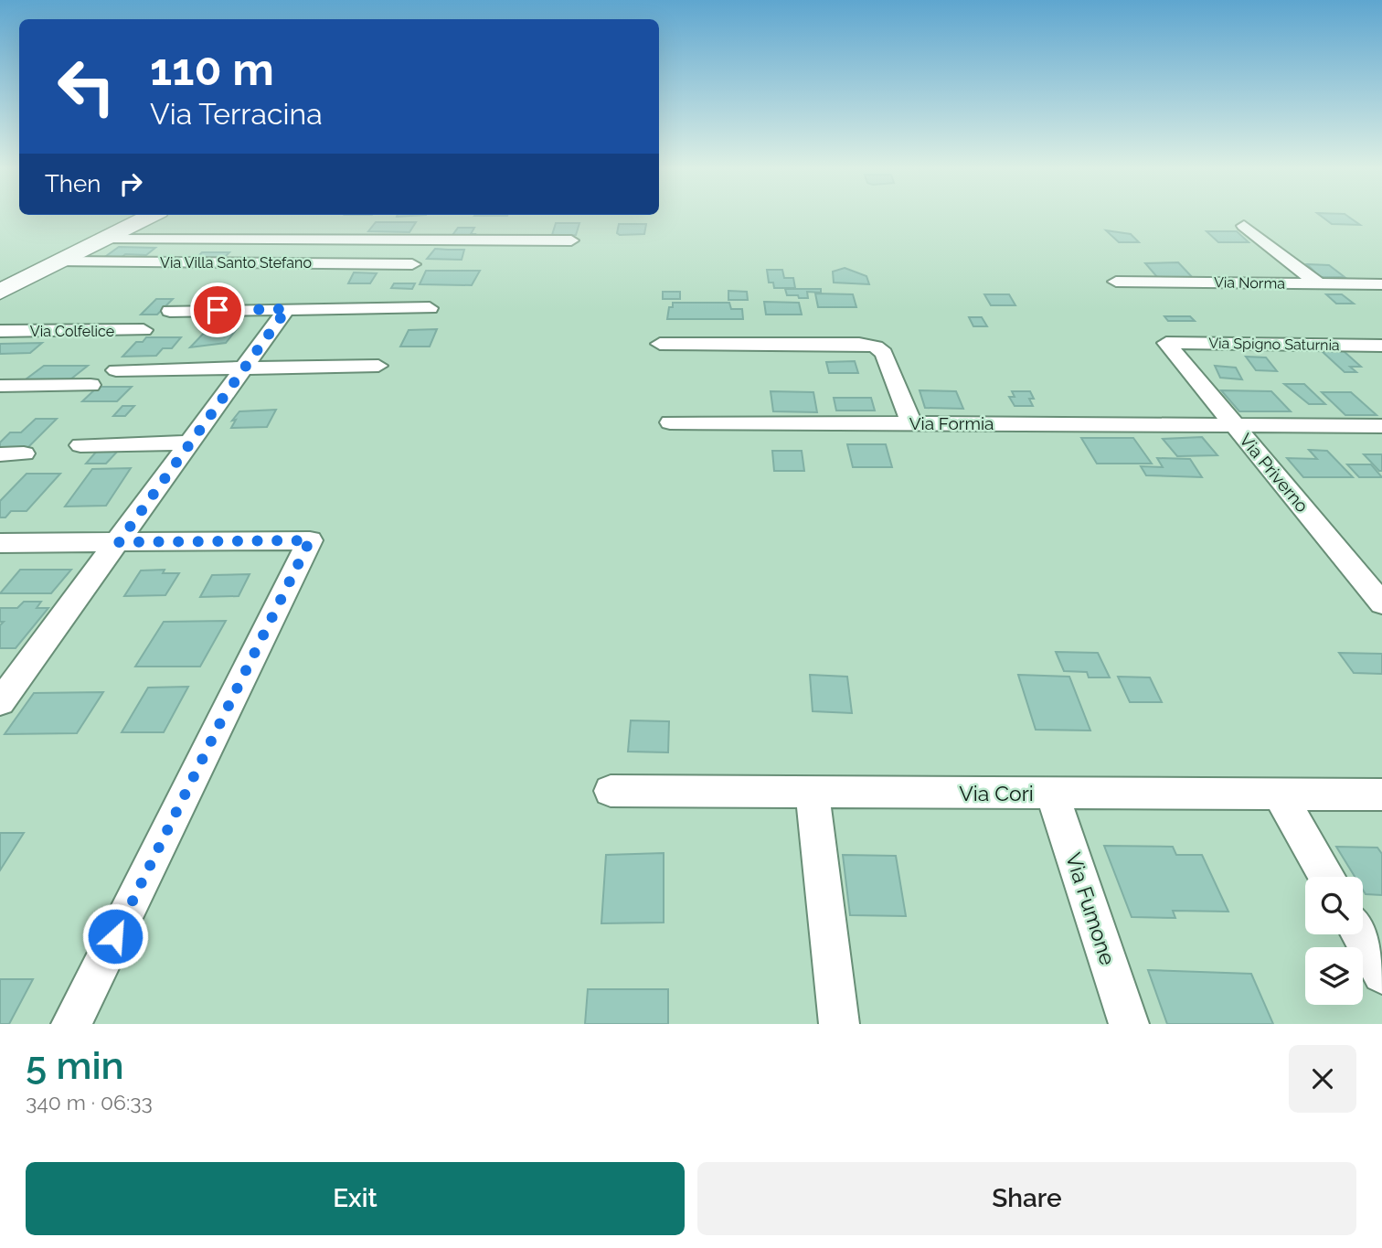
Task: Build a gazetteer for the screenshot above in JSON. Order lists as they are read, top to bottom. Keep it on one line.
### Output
{"streets":{"street":["Via Villa Santo Stefano","Via Norma","Via Colfelice","Via Spigno Saturnia","Via Formia","Via Priverno","Via Cori","Via Fumone"]},"crossings":[["Via Spigno Saturnia","Via Priverno"],["Via Formia","Via Priverno"],["Via Cori","Via Fumone"]],"page":{"turn":["110 m","Via Terracina"],"then":"Then","heading":["5 min","340 m · 06:33"],"buttons":["Exit","Share"]}}
